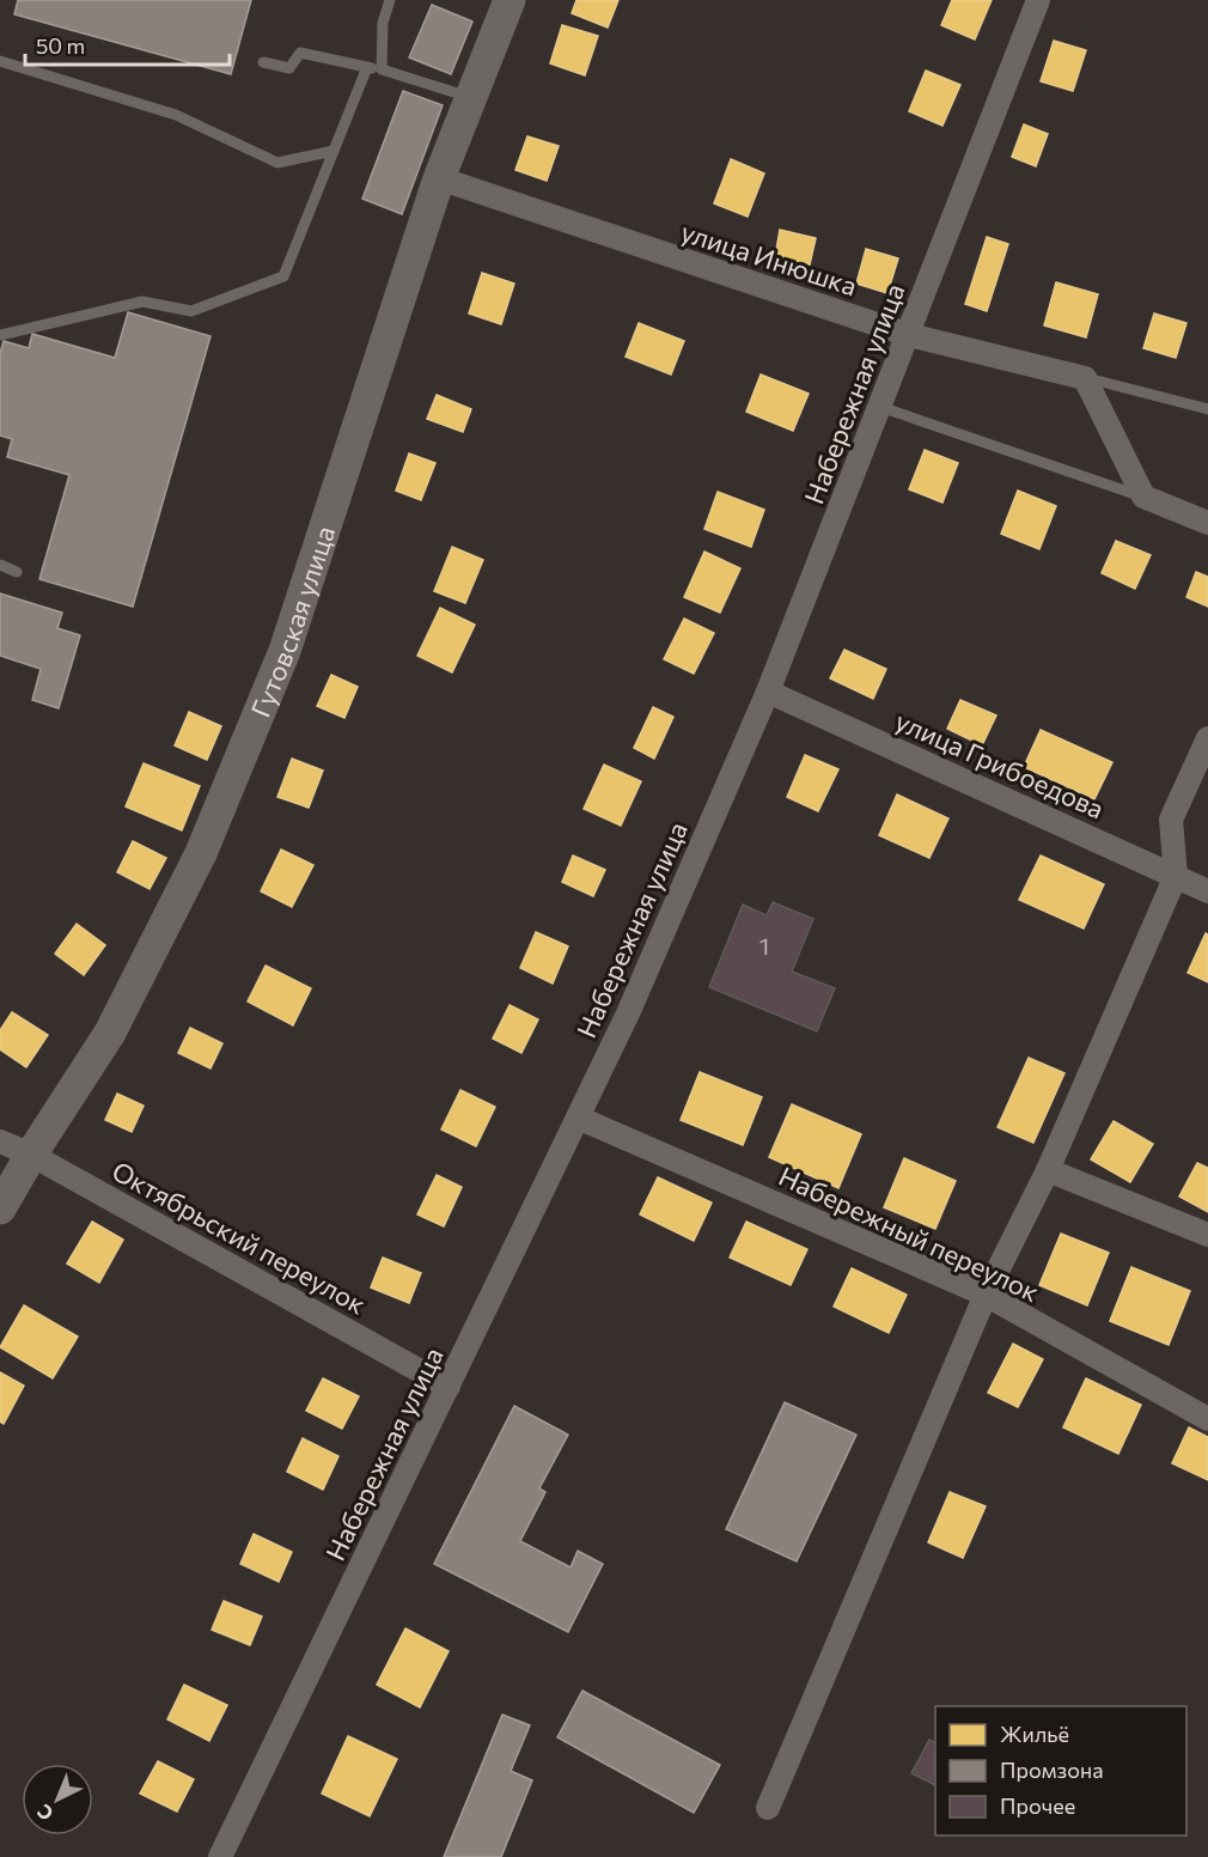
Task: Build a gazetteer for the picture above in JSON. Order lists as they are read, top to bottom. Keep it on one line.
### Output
{"streets":{"street":["улица Инюшка","Набережная улица","Гутовская улица","улица Грибоедова","Набережный переулок","Октябрьский переулок"]},"crossings":[["улица Инюшка","Набережная улица"],["улица Инюшка","Гутовская улица"],["Набережная улица","улица Грибоедова"],["Набережная улица","Набережный переулок"],["Набережная улица","Октябрьский переулок"],["Гутовская улица","Октябрьский переулок"]],"house_numbers":["1"],"legend":["Жильё","Промзона","Прочее"],"scale_bar":"50 m","north":"bottom left"}
